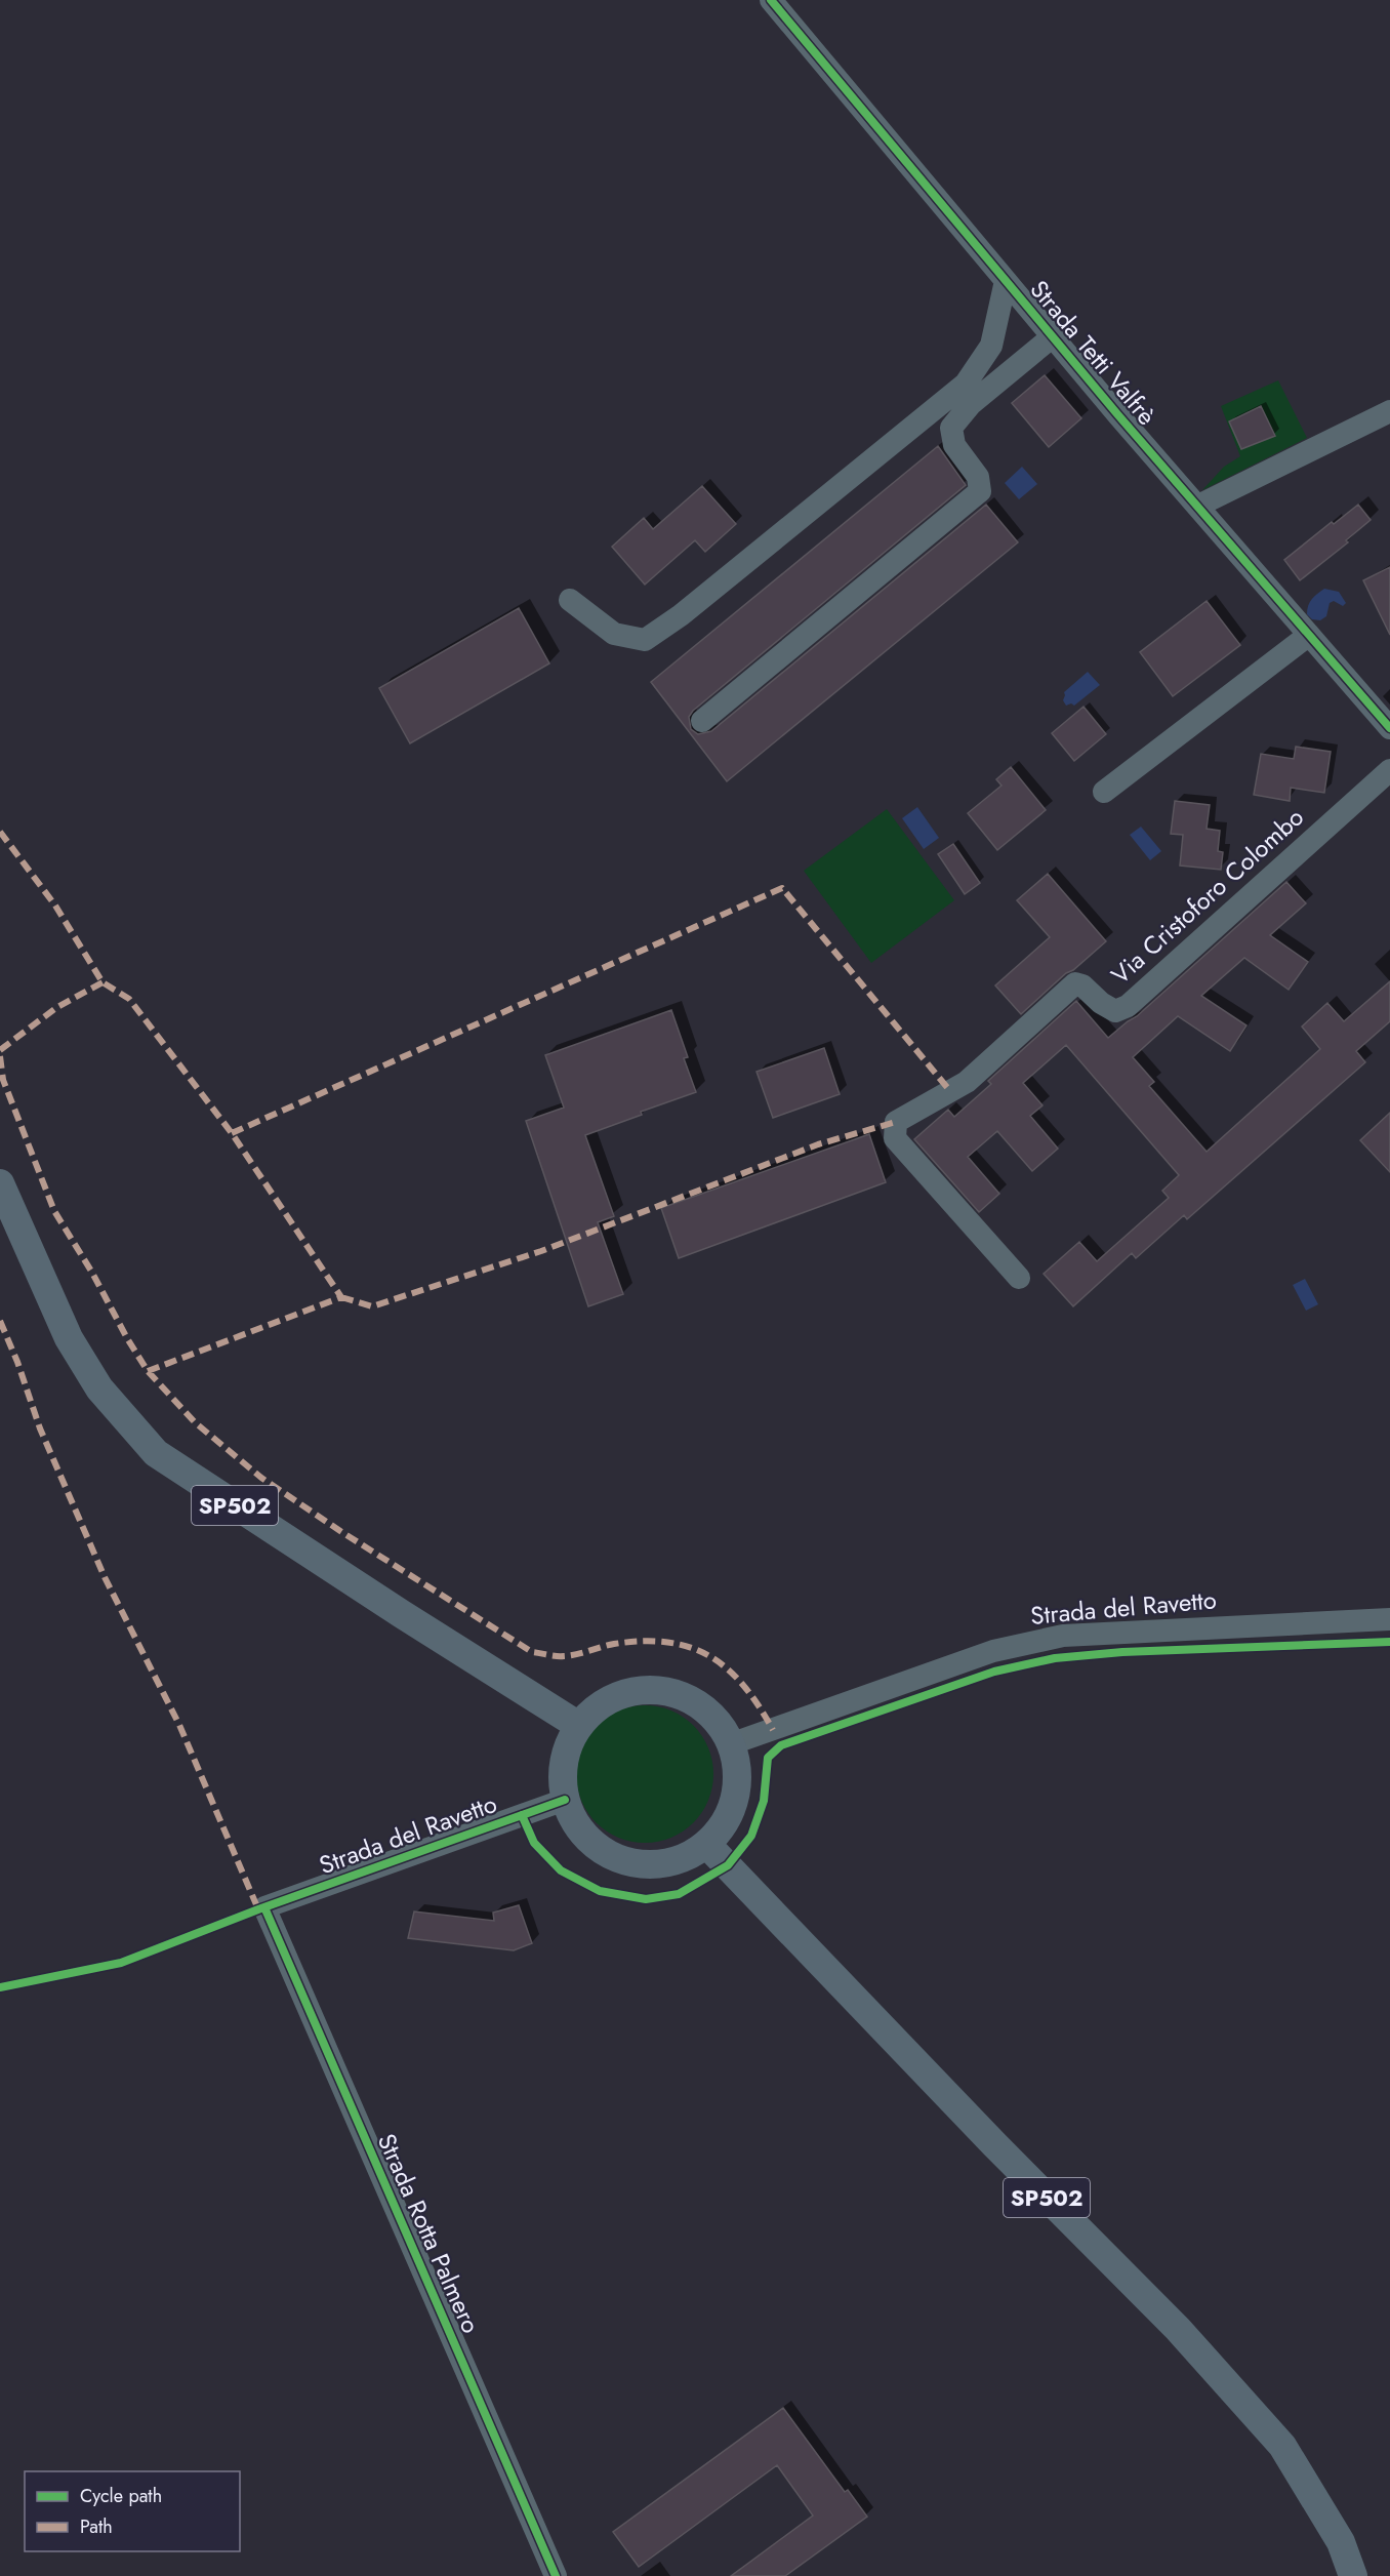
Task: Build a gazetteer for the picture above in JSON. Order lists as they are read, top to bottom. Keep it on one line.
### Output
{"streets":{"main road":["SP502"],"street":["Strada Tetti Valfrè","Via Cristoforo Colombo","Strada del Ravetto","Strada Rotta Palmero"]},"crossings":[["SP502","Strada del Ravetto"],["Strada del Ravetto","Strada Rotta Palmero"]],"legend":["Cycle path","Path"]}
